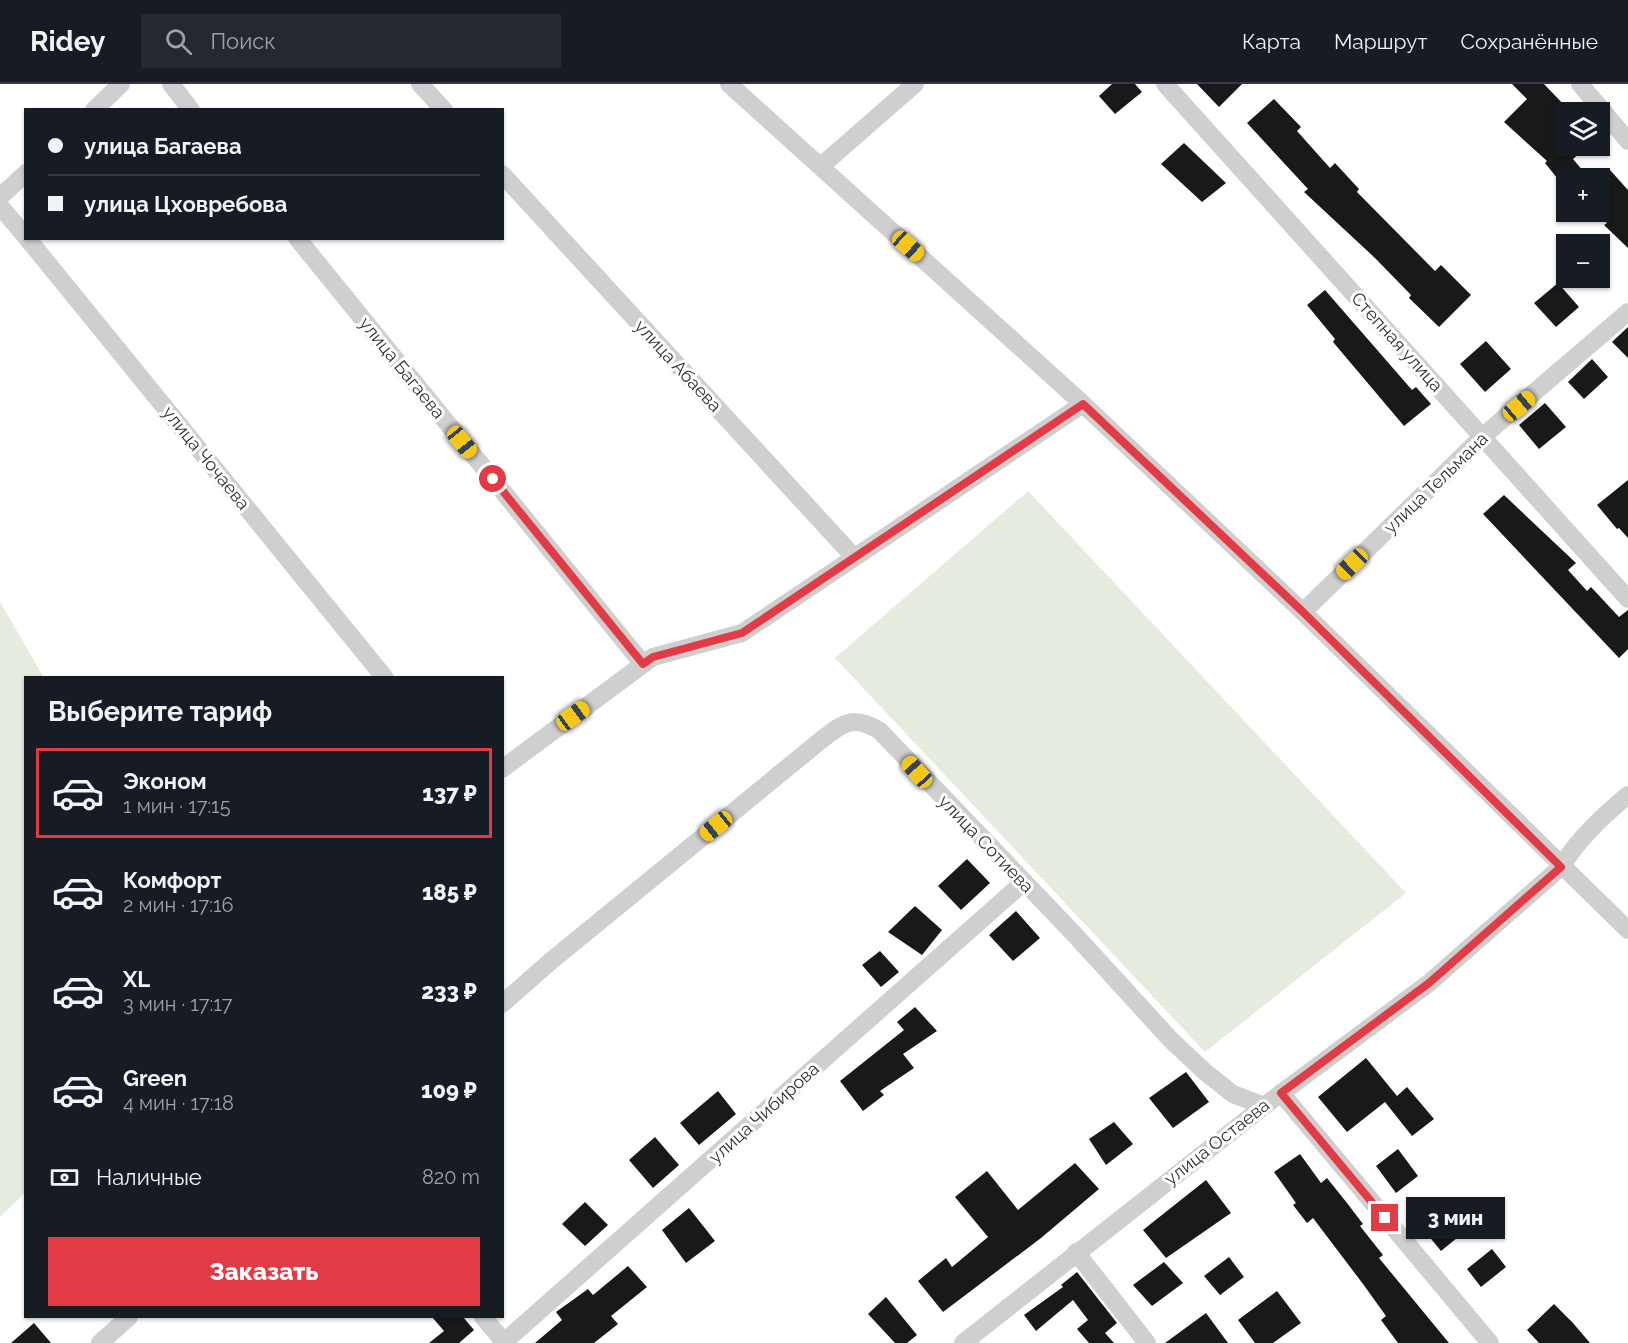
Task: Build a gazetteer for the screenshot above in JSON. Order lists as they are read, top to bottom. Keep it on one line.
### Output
{"streets":{"street":["Степная улица","улица Абаева","улица Багаева","улица Чочаева","улица Тельмана","улица Сотиева","улица Чибирова","улица Остаева"]},"crossings":[["Степная улица","улица Тельмана"],["улица Сотиева","улица Чибирова"],["улица Сотиева","улица Остаева"]],"page":{"header":"Ridey","search":"Поиск","nav":["Карта","Маршрут","Сохранённые"],"map_buttons":["+","−"],"banner":["улица Багаева","улица Цховребова"],"heading":"Выберите тариф","list":[{"name":"Эконом","note":"1 мин · 17:15","value":"137 ₽"},{"name":"Комфорт","note":"2 мин · 17:16","value":"185 ₽"},{"name":"XL","note":"3 мин · 17:17","value":"233 ₽"},{"name":"Green","note":"4 мин · 17:18","value":"109 ₽"}],"pay":["Наличные","820 m"],"bubble":"3 мин","buttons":"Заказать"}}
